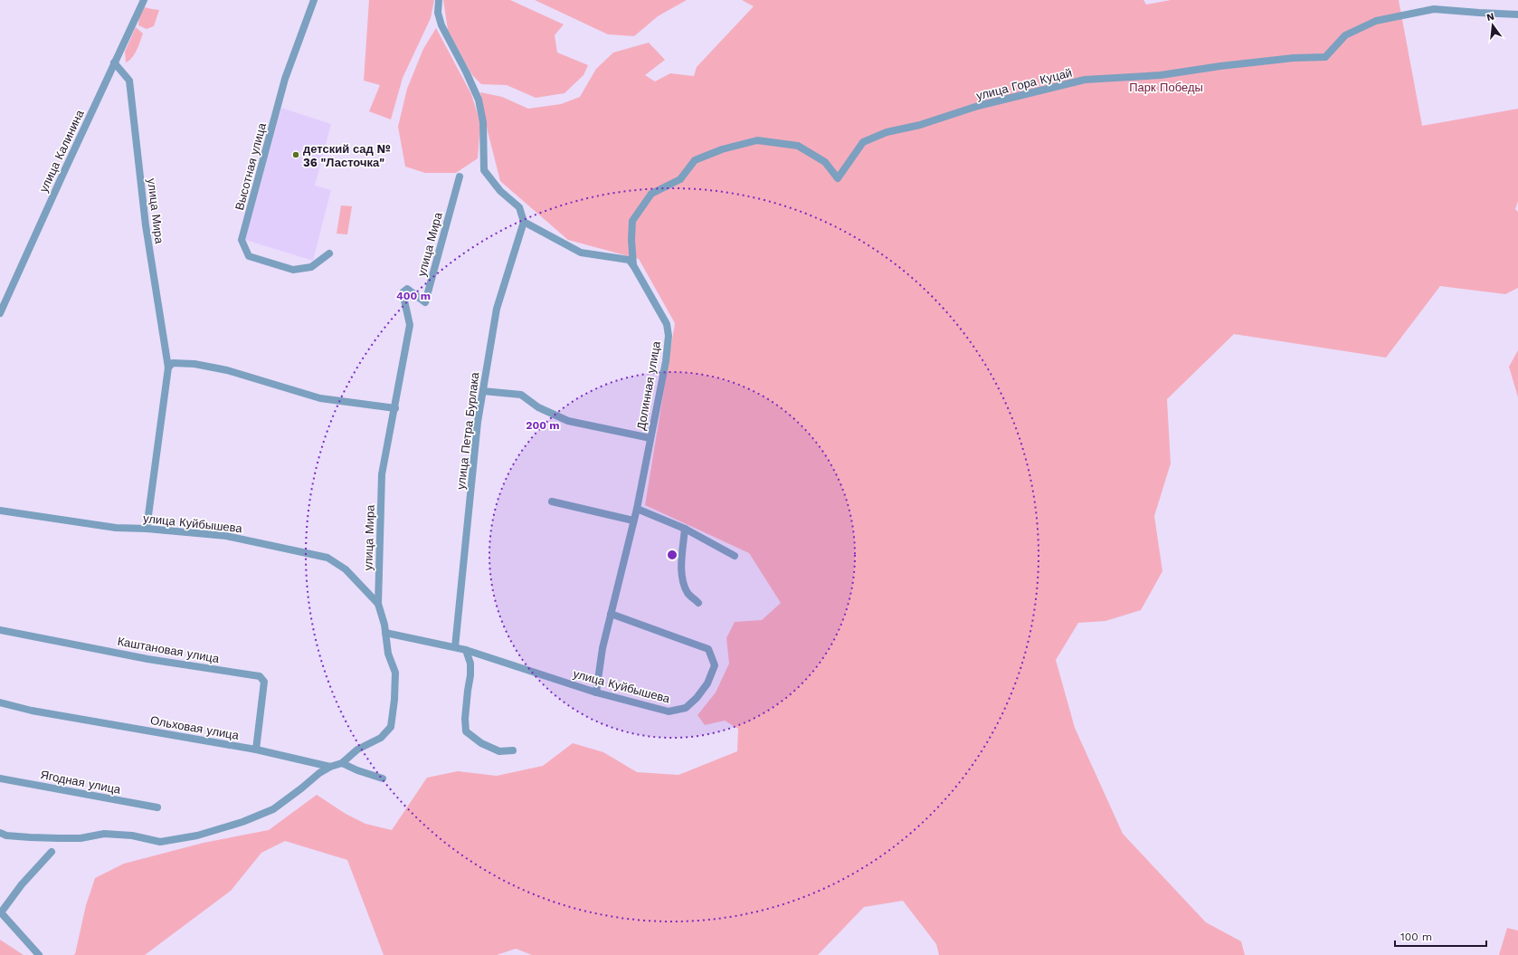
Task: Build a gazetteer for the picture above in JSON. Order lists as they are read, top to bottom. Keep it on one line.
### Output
{"streets":{"street":["улица Гора Куцай","улица Калинина","Высотная улица","улица Мира","Долинная улица","улица Петра Бурлака","улица Куйбышева","Каштановая улица","Ольховая улица","Ягодная улица"]},"crossings":[["улица Гора Куцай","Долинная улица"],["улица Калинина","улица Мира"],["улица Мира","улица Куйбышева"],["Долинная улица","улица Куйбышева"],["улица Петра Бурлака","улица Куйбышева"],["Каштановая улица","Ольховая улица"]],"parks":["Парк Победы"],"places":["детский сад № 36 \"Ласточка\""],"scale_bar":"100 m","north":"top","rings":["400 m","200 m"]}
